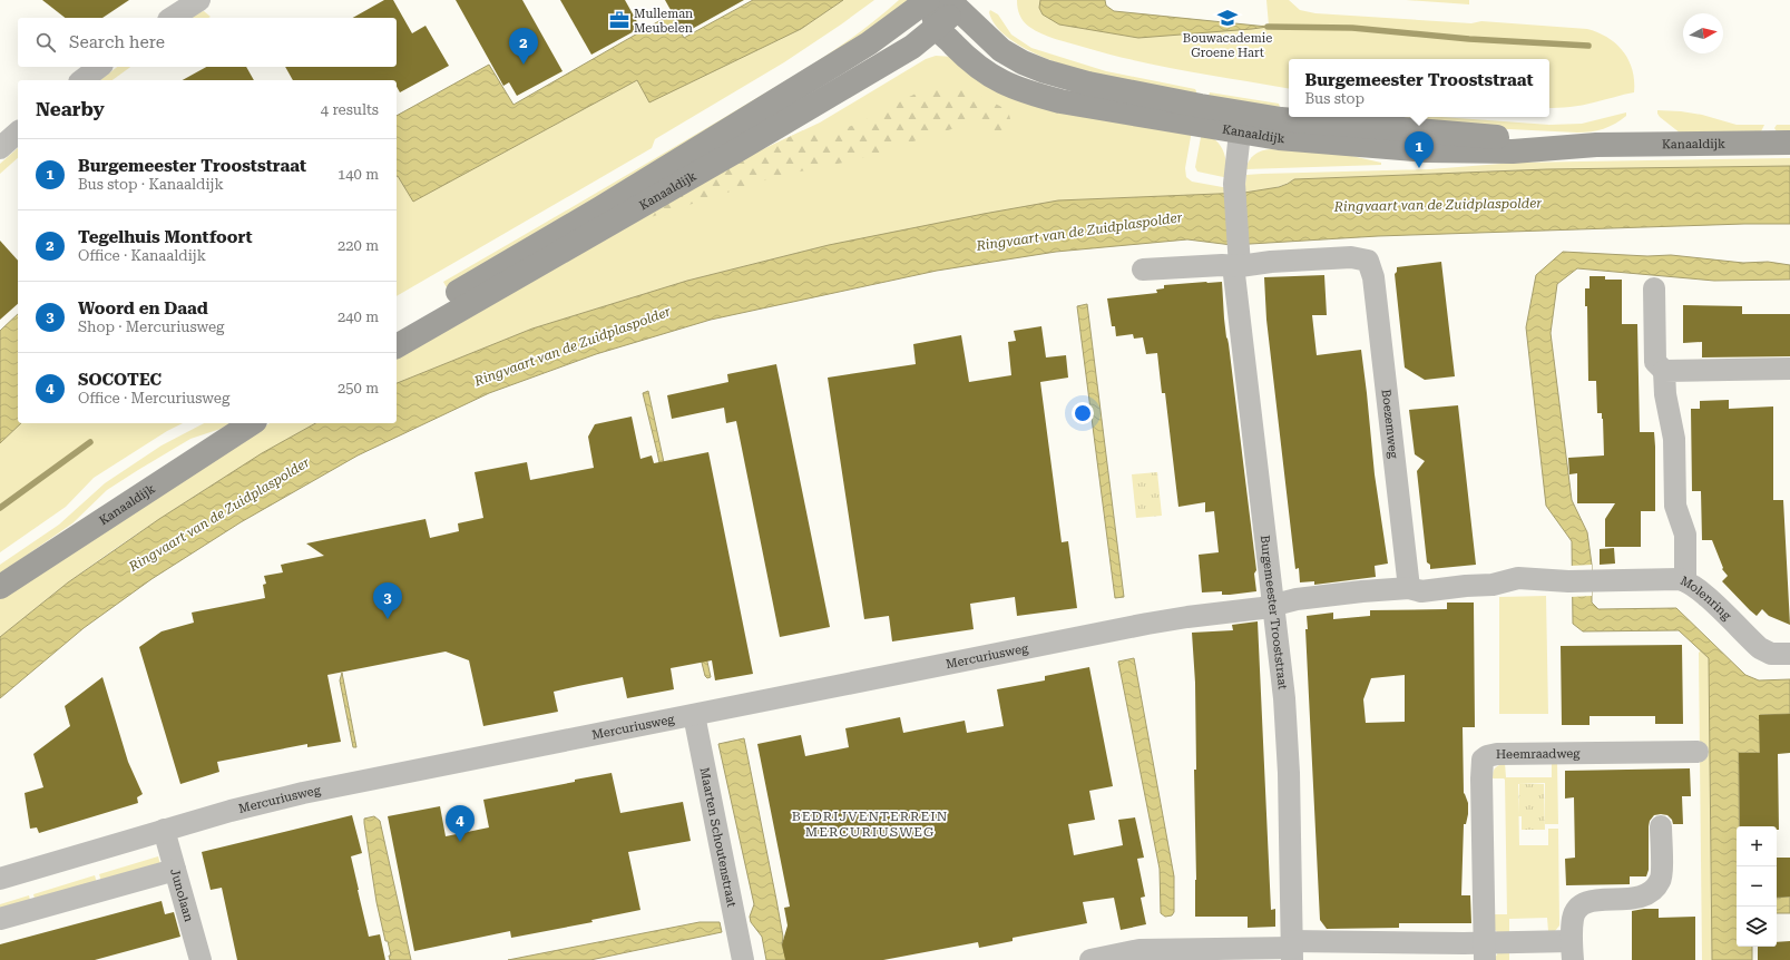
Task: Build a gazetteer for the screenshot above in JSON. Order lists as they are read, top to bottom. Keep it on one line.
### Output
{"streets":{"main road":["Kanaaldijk"],"street":["Boezemweg","Molenring","Burgemeester Trooststraat","Mercuriusweg","Heemraadweg","Maarten Schoutenstraat","Junolaan"]},"crossings":[["Kanaaldijk","Burgemeester Trooststraat"],["Boezemweg","Burgemeester Trooststraat"],["Burgemeester Trooststraat","Mercuriusweg"],["Mercuriusweg","Maarten Schoutenstraat"],["Mercuriusweg","Junolaan"]],"districts":["BEDRIJVENTERREIN MERCURIUSWEG"],"water":["Ringvaart van de Zuidplaspolder"],"places":{"school or university":["Bouwacademie Groene Hart"],"office":["Mulleman Meubelen"]},"north":"right","page":{"search":"Search here","pins":["2","1","3","4"],"popup":["Burgemeester Trooststraat","Bus stop"],"heading":["Nearby","4 results"],"list":[{"mark":"1","name":"Burgemeester Trooststraat","note":"Bus stop · Kanaaldijk","value":"140 m"},{"mark":"2","name":"Tegelhuis Montfoort","note":"Office · Kanaaldijk","value":"220 m"},{"mark":"3","name":"Woord en Daad","note":"Shop · Mercuriusweg","value":"240 m"},{"mark":"4","name":"SOCOTEC","note":"Office · Mercuriusweg","value":"250 m"}],"map_buttons":["+","−"]}}
